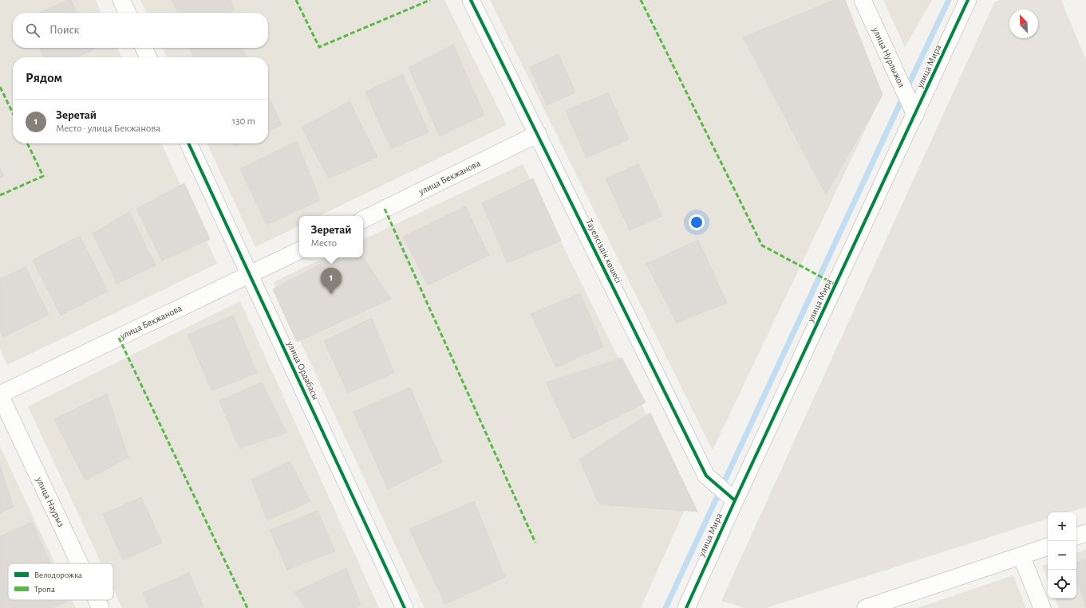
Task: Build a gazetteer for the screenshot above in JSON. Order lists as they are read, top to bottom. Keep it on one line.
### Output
{"streets":{"street":["улица Нурлыжол","улица Мира","улица Бекжанова","Тауелсіздік көшесі","улица Ордабасы","улица Наурыз"]},"crossings":[["улица Нурлыжол","улица Мира"],["улица Мира","Тауелсіздік көшесі"],["улица Бекжанова","Тауелсіздік көшесі"],["улица Бекжанова","улица Ордабасы"],["улица Бекжанова","улица Наурыз"]],"legend":["Велодорожка","Тропа"],"north":"top left","page":{"search":"Поиск","heading":"Рядом","list":[{"mark":"1","name":"Зеретай","note":"Место · улица Бекжанова","value":"130 m"}],"popup":["Зеретай","Место"],"pins":"1","map_buttons":["+","−"]}}
